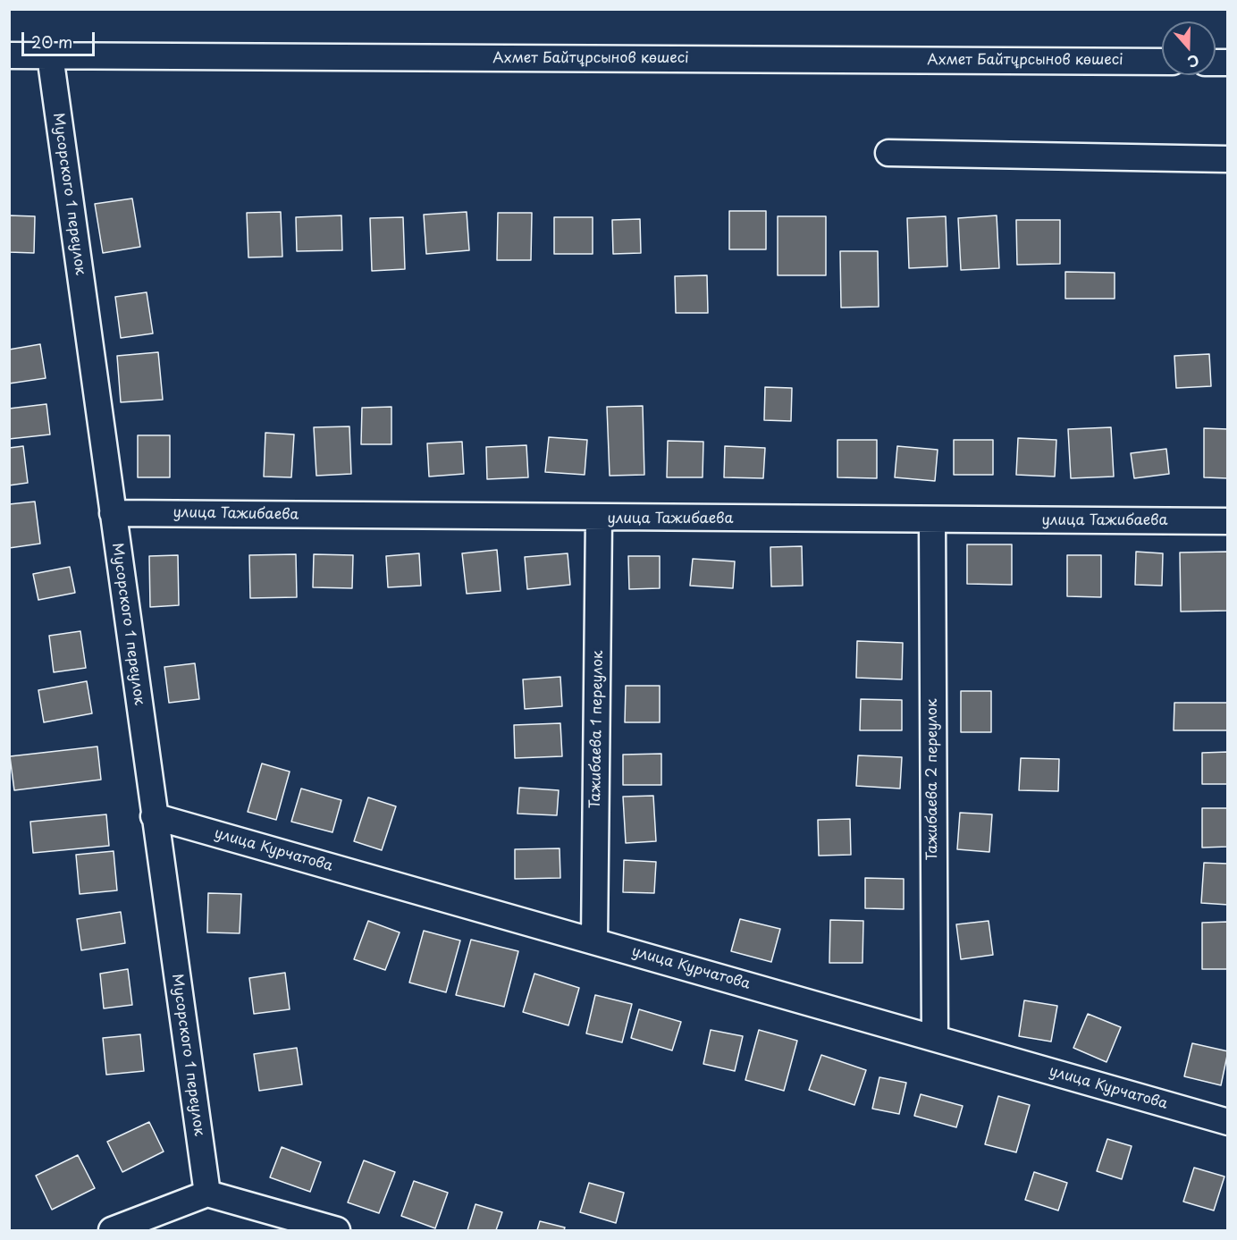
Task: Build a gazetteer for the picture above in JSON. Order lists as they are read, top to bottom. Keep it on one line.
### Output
{"streets":{"street":["Ахмет Байтұрсынов көшесі","Мусорского 1 переулок","улица Тажибаева","Тажибаева 1 переулок","Тажибаева 2 переулок","улица Курчатова"]},"crossings":[["Ахмет Байтұрсынов көшесі","Мусорского 1 переулок"],["Мусорского 1 переулок","улица Тажибаева"],["Мусорского 1 переулок","улица Курчатова"],["улица Тажибаева","Тажибаева 1 переулок"],["улица Тажибаева","Тажибаева 2 переулок"],["Тажибаева 1 переулок","улица Курчатова"],["Тажибаева 2 переулок","улица Курчатова"]],"scale_bar":"20 m","north":"bottom"}
